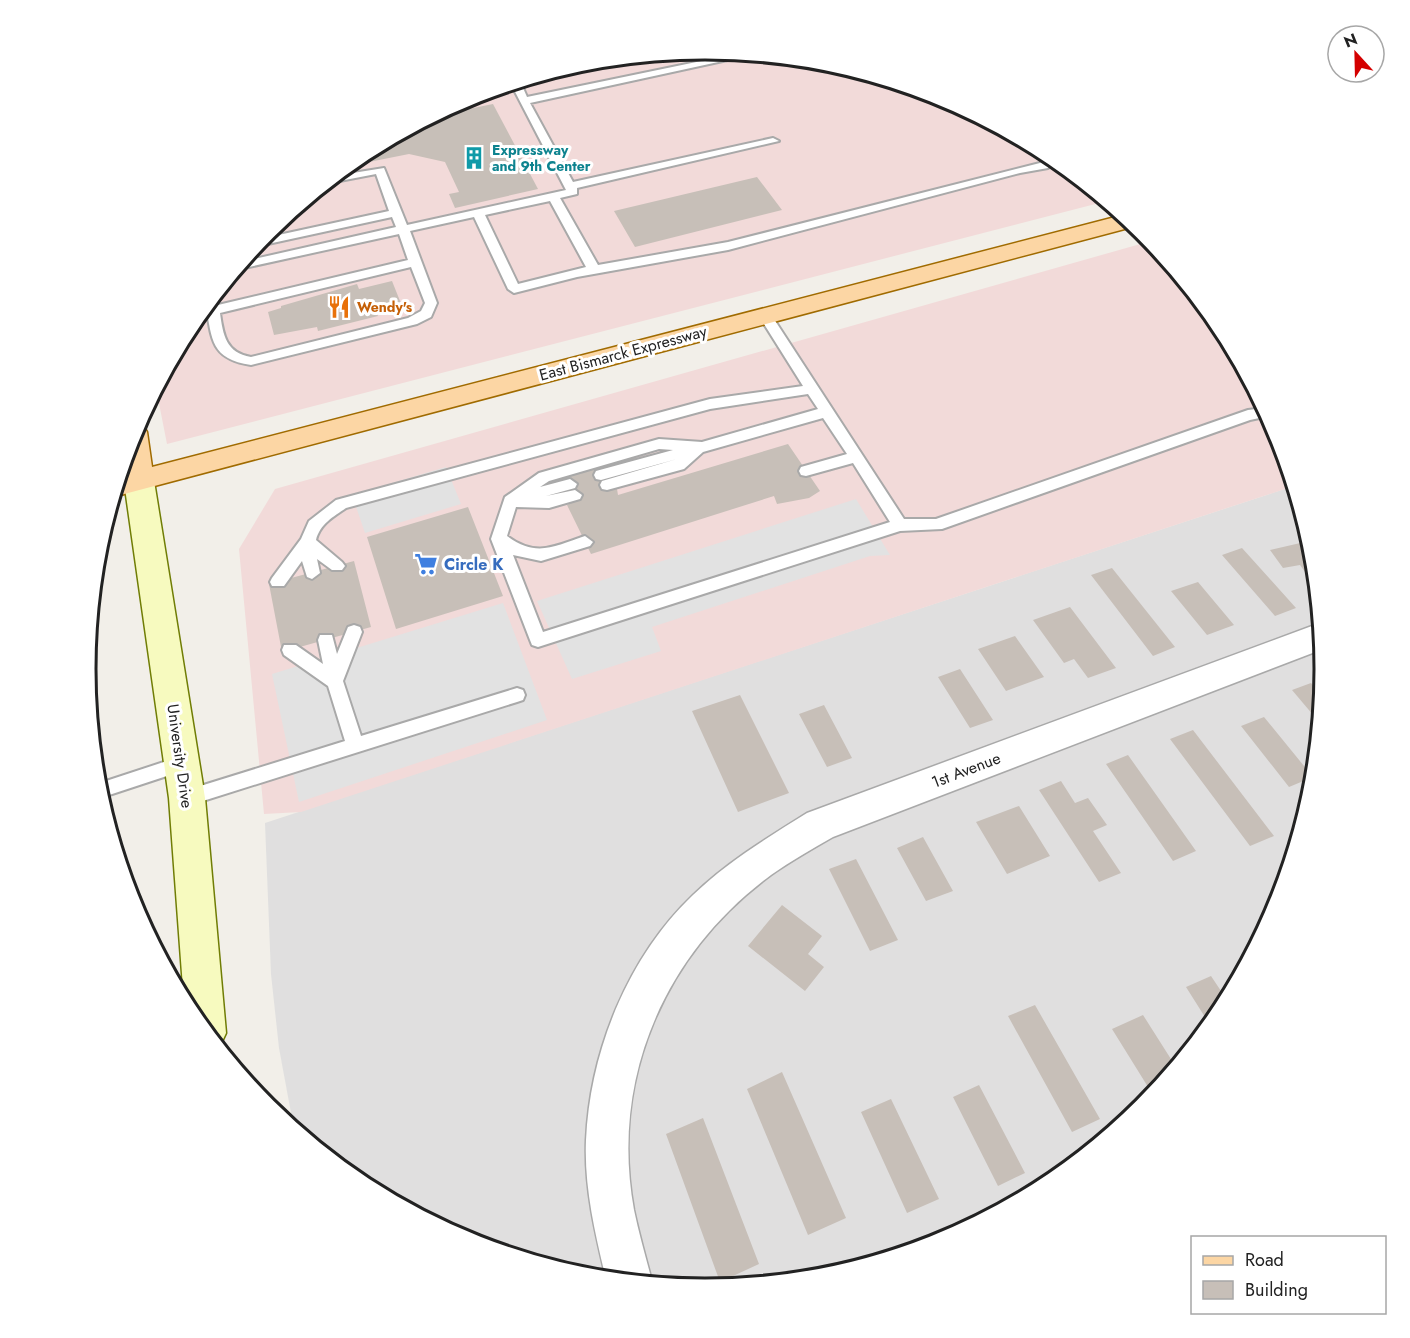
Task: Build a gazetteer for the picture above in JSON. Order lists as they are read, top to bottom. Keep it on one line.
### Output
{"streets":{"main road":["East Bismarck Expressway","University Drive"],"street":["1st Avenue"]},"crossings":[["East Bismarck Expressway","University Drive"]],"places":{"building":["Expressway and 9th Center"],"restaurant":["Wendy's"],"supermarket":["Circle K"]},"legend":["Road","Building"],"north":"top"}
